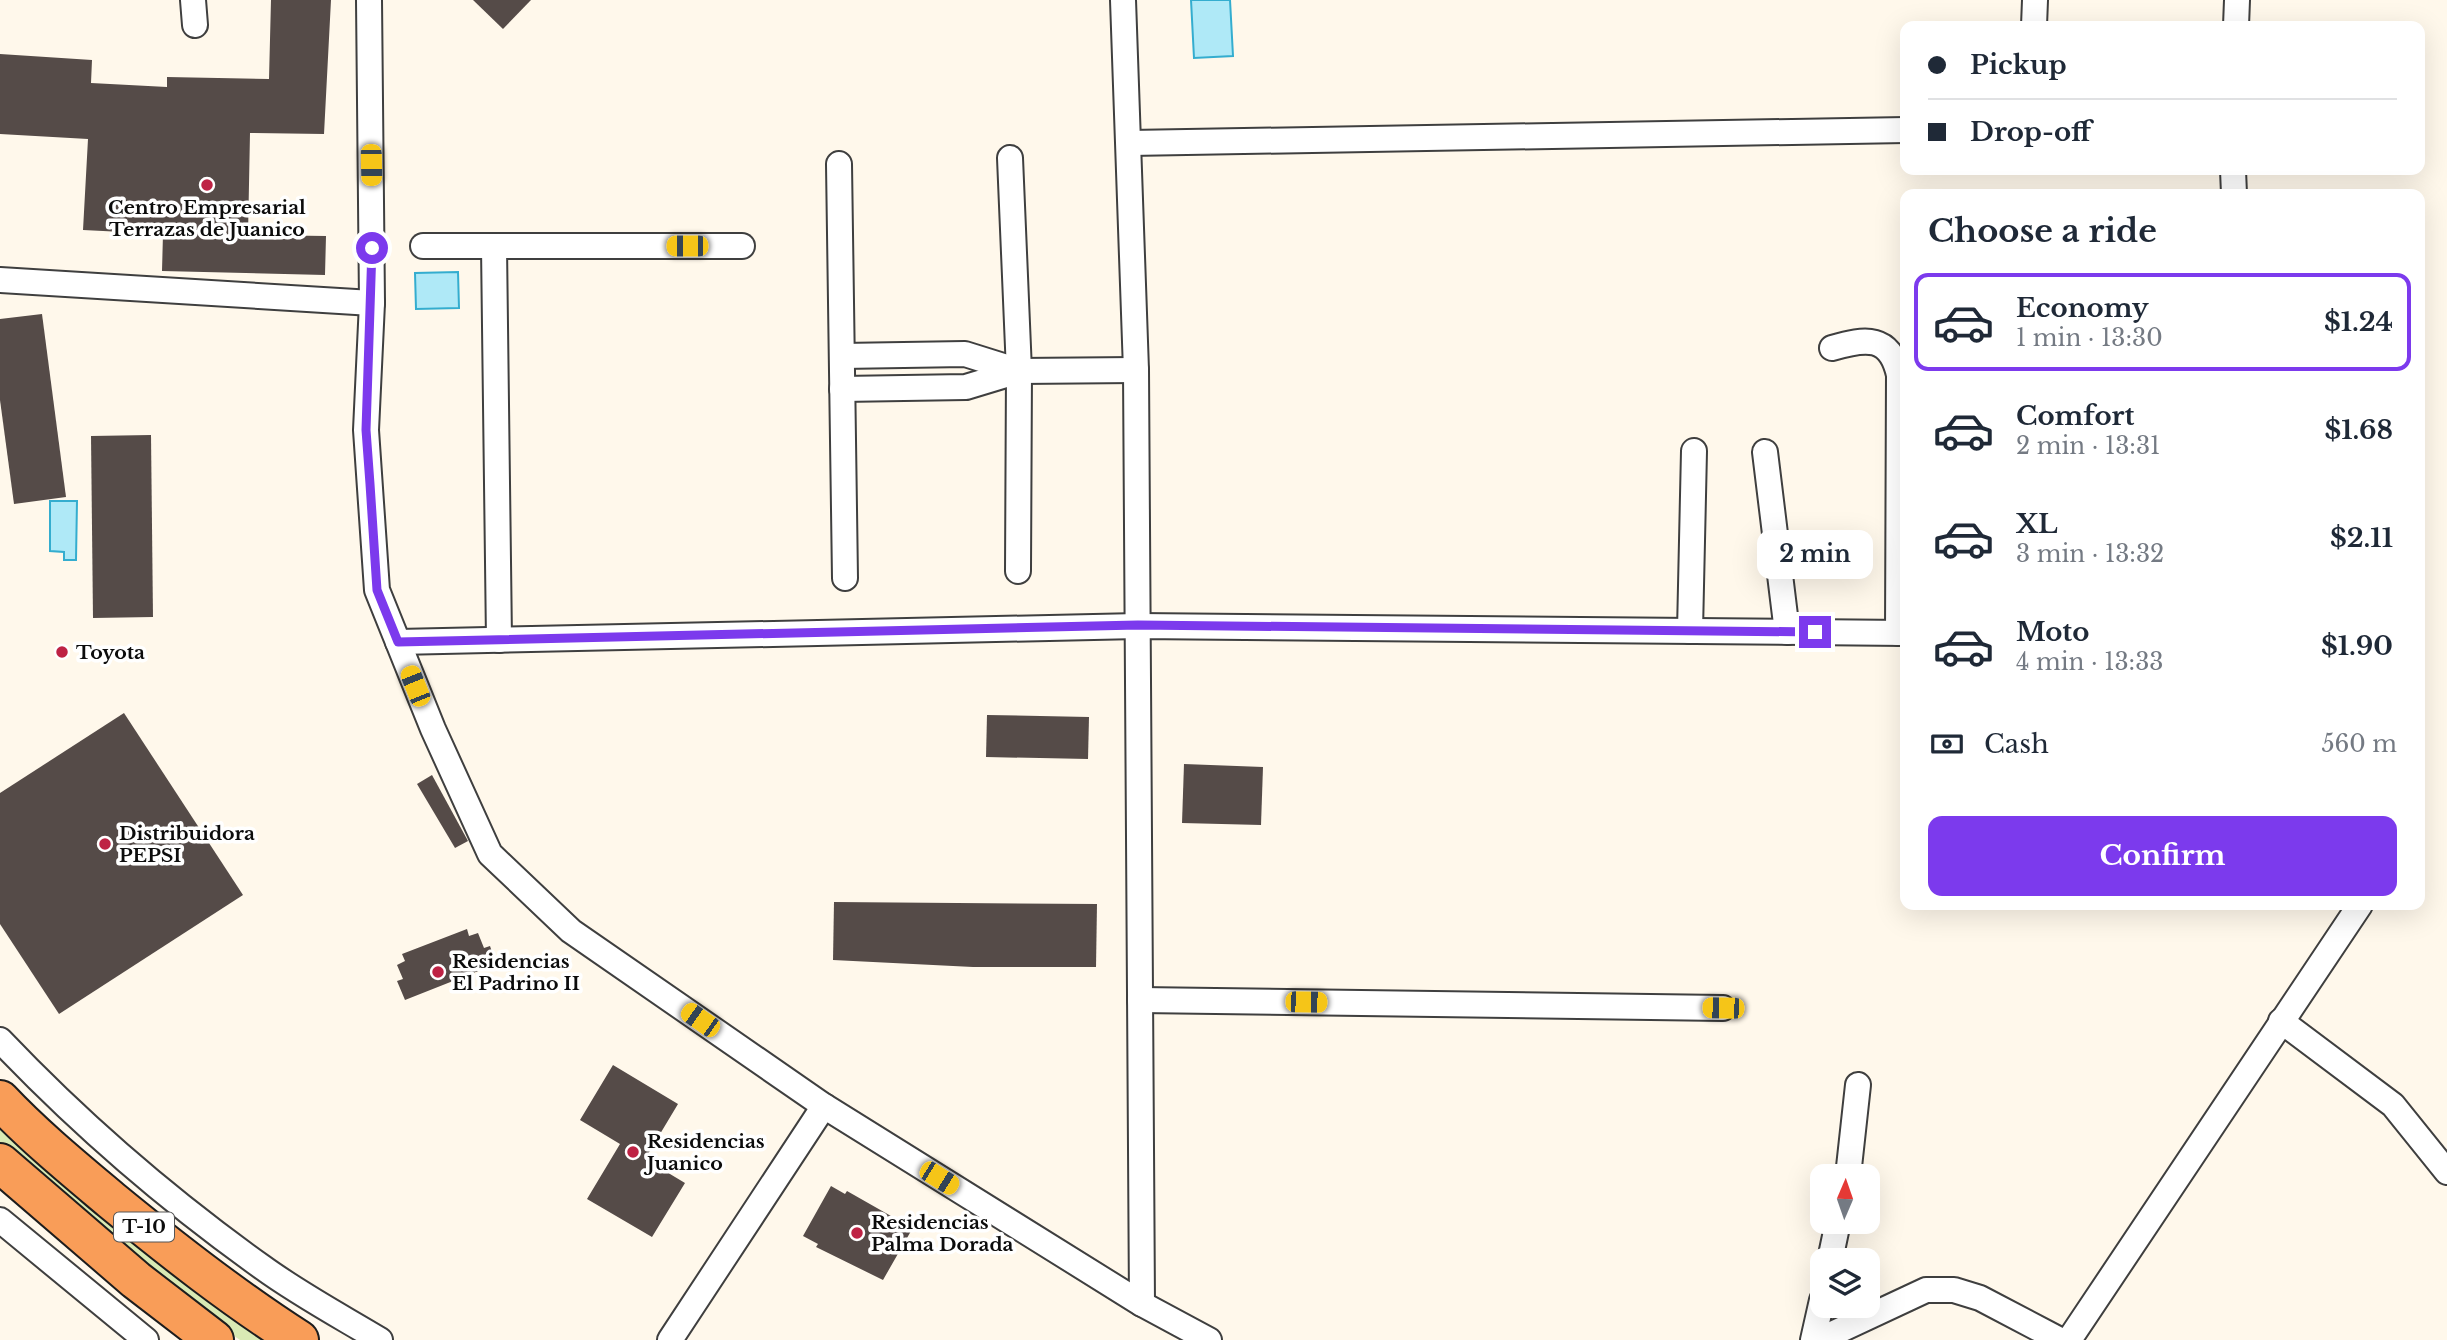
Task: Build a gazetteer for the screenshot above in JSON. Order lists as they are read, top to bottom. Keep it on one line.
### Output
{"streets":{"highway":["T-10"]},"places":["Centro Empresarial Terrazas de Juanico","Toyota","Distribuidora PEPSI","Residencias El Padrino II","Residencias Juanico","Residencias Palma Dorada"],"north":"top","page":{"banner":["Pickup","Drop-off"],"heading":"Choose a ride","list":[{"name":"Economy","note":"1 min · 13:30","value":"$1.24"},{"name":"Comfort","note":"2 min · 13:31","value":"$1.68"},{"name":"XL","note":"3 min · 13:32","value":"$2.11"},{"name":"Moto","note":"4 min · 13:33","value":"$1.90"}],"bubble":"2 min","pay":["Cash","560 m"],"buttons":"Confirm"}}
